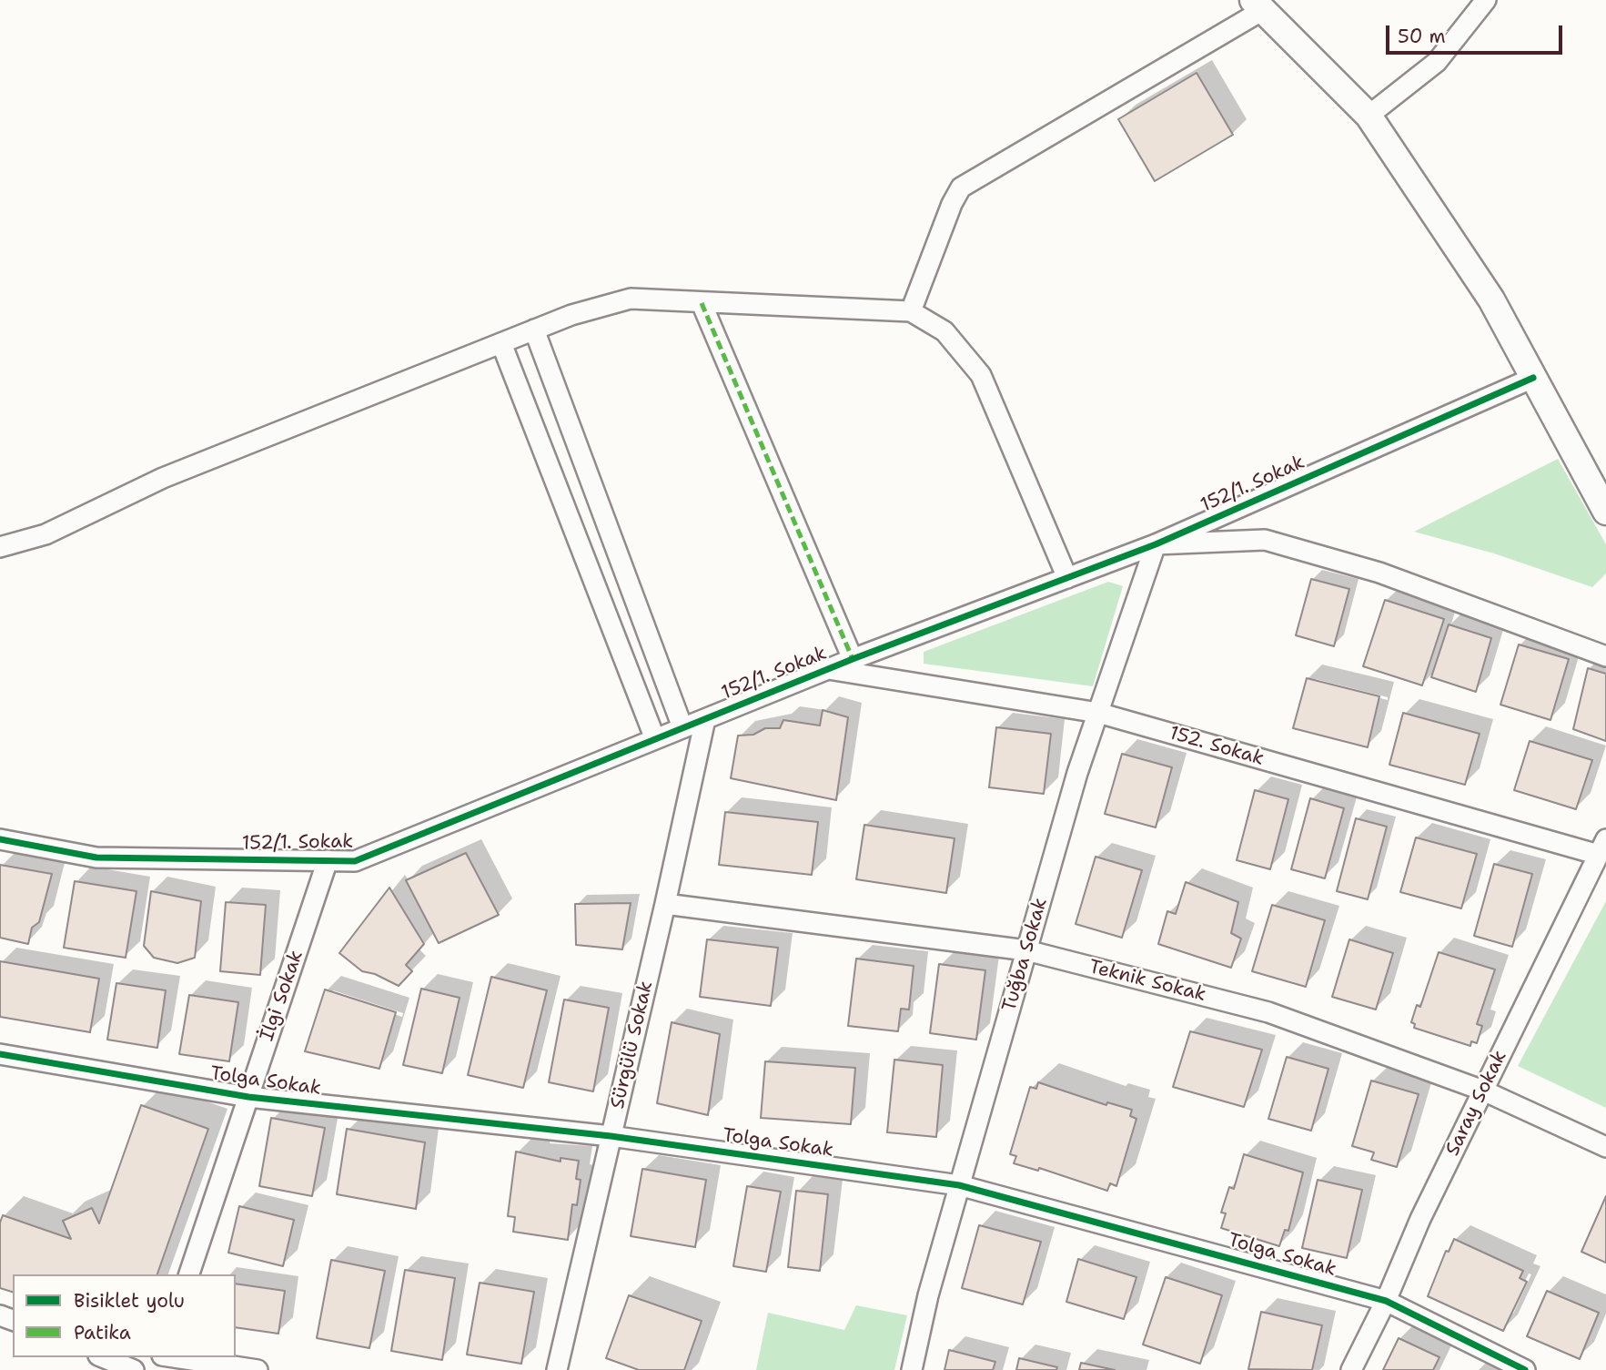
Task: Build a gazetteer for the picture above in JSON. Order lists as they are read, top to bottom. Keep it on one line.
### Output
{"streets":{"street":["152/1. Sokak","152. Sokak","Tuğba Sokak","Teknik Sokak","İlgi Sokak","Sürgülü Sokak","Tolga Sokak","Saray Sokak"]},"crossings":[["152/1. Sokak","152. Sokak"],["152/1. Sokak","Tuğba Sokak"],["152/1. Sokak","İlgi Sokak"],["152/1. Sokak","Sürgülü Sokak"],["152. Sokak","Tuğba Sokak"],["152. Sokak","Saray Sokak"],["Tuğba Sokak","Teknik Sokak"],["Tuğba Sokak","Tolga Sokak"],["Teknik Sokak","Sürgülü Sokak"],["Teknik Sokak","Saray Sokak"],["İlgi Sokak","Tolga Sokak"],["Sürgülü Sokak","Tolga Sokak"],["Tolga Sokak","Saray Sokak"]],"legend":["Bisiklet yolu","Patika"],"scale_bar":"50 m"}
